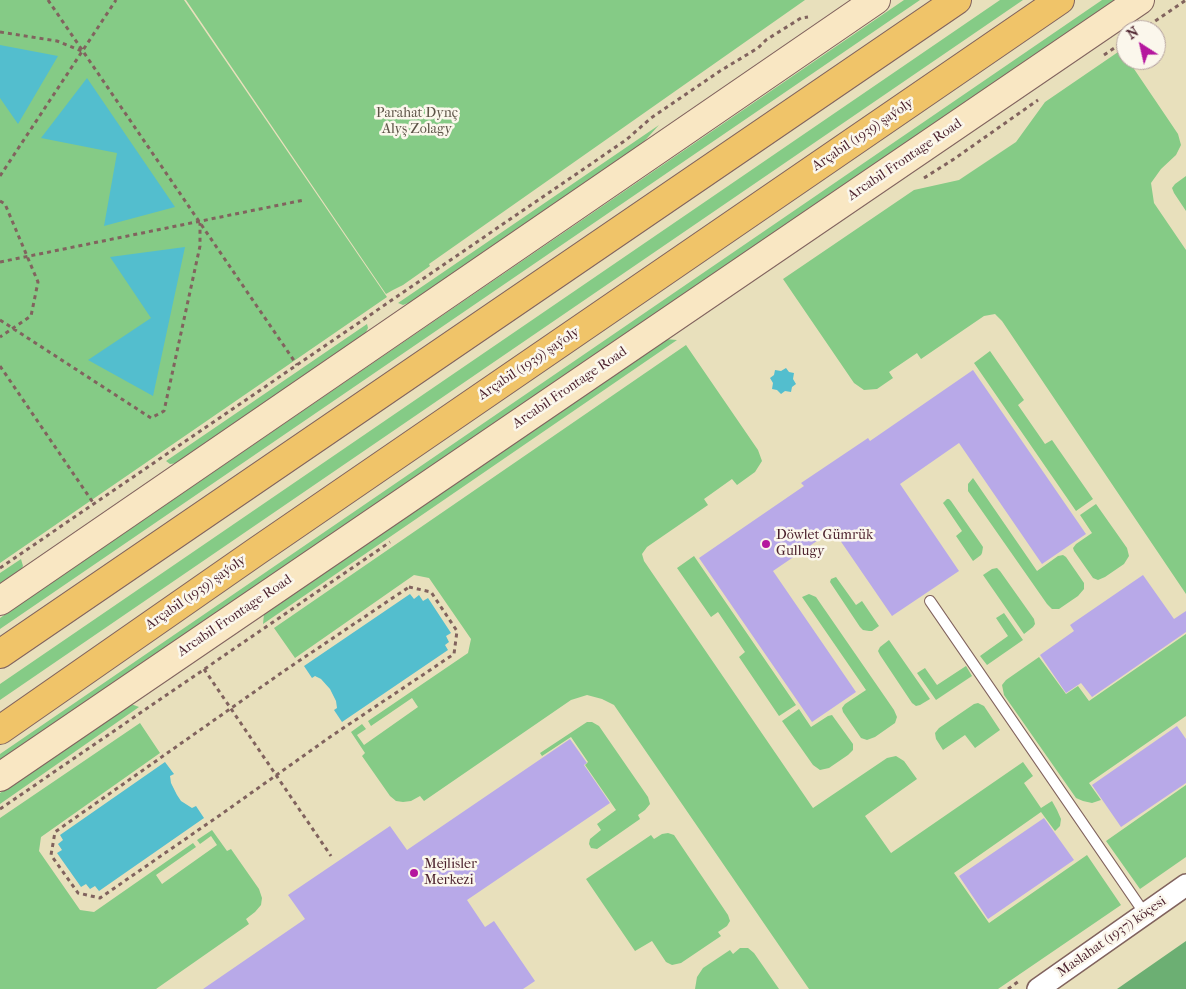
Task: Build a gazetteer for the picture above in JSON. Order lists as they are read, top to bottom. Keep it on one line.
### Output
{"streets":{"main road":["Arçabil (1939) şaýoly"],"street":["Arcabil Frontage Road","Maslahat (1937) köçesi"]},"parks":["Parahat Dynç Alyş Zolagy"],"places":["Döwlet Gümrük Gullugy","Mejlisler Merkezi"],"north":"top left"}
